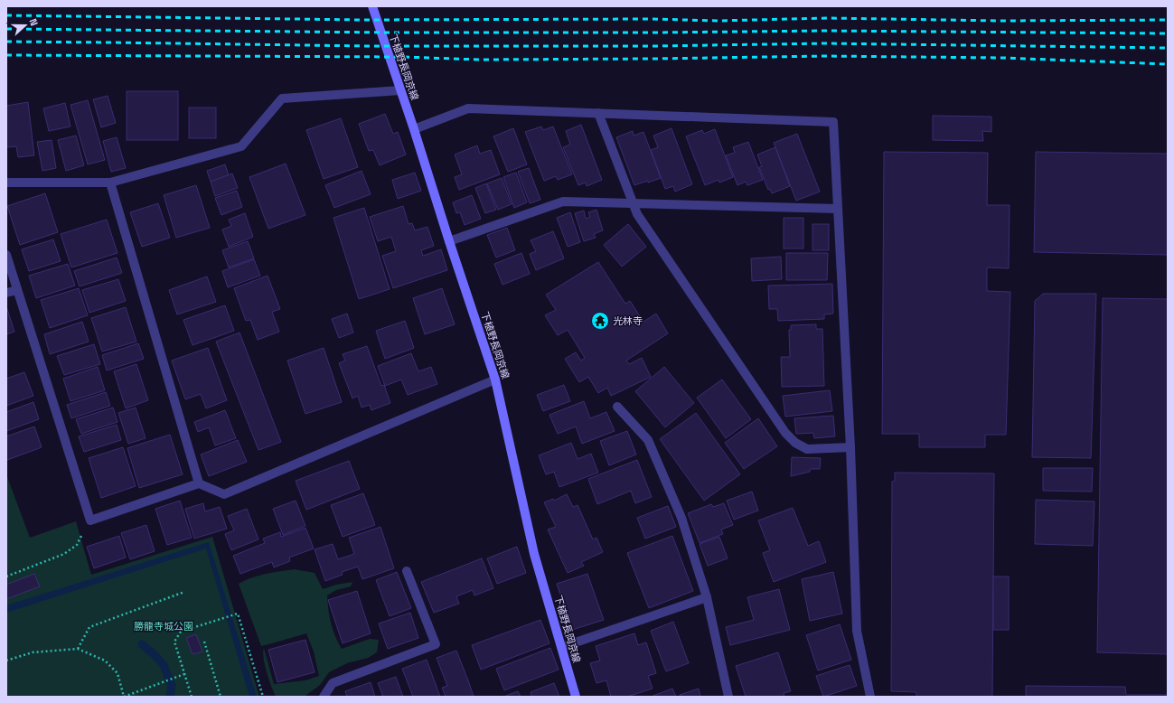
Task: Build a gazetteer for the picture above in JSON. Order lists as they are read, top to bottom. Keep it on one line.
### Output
{"streets":{"main road":["下植野長岡京線"]},"parks":["勝龍寺城公園"],"places":{"temple":["光林寺"]},"north":"right"}
